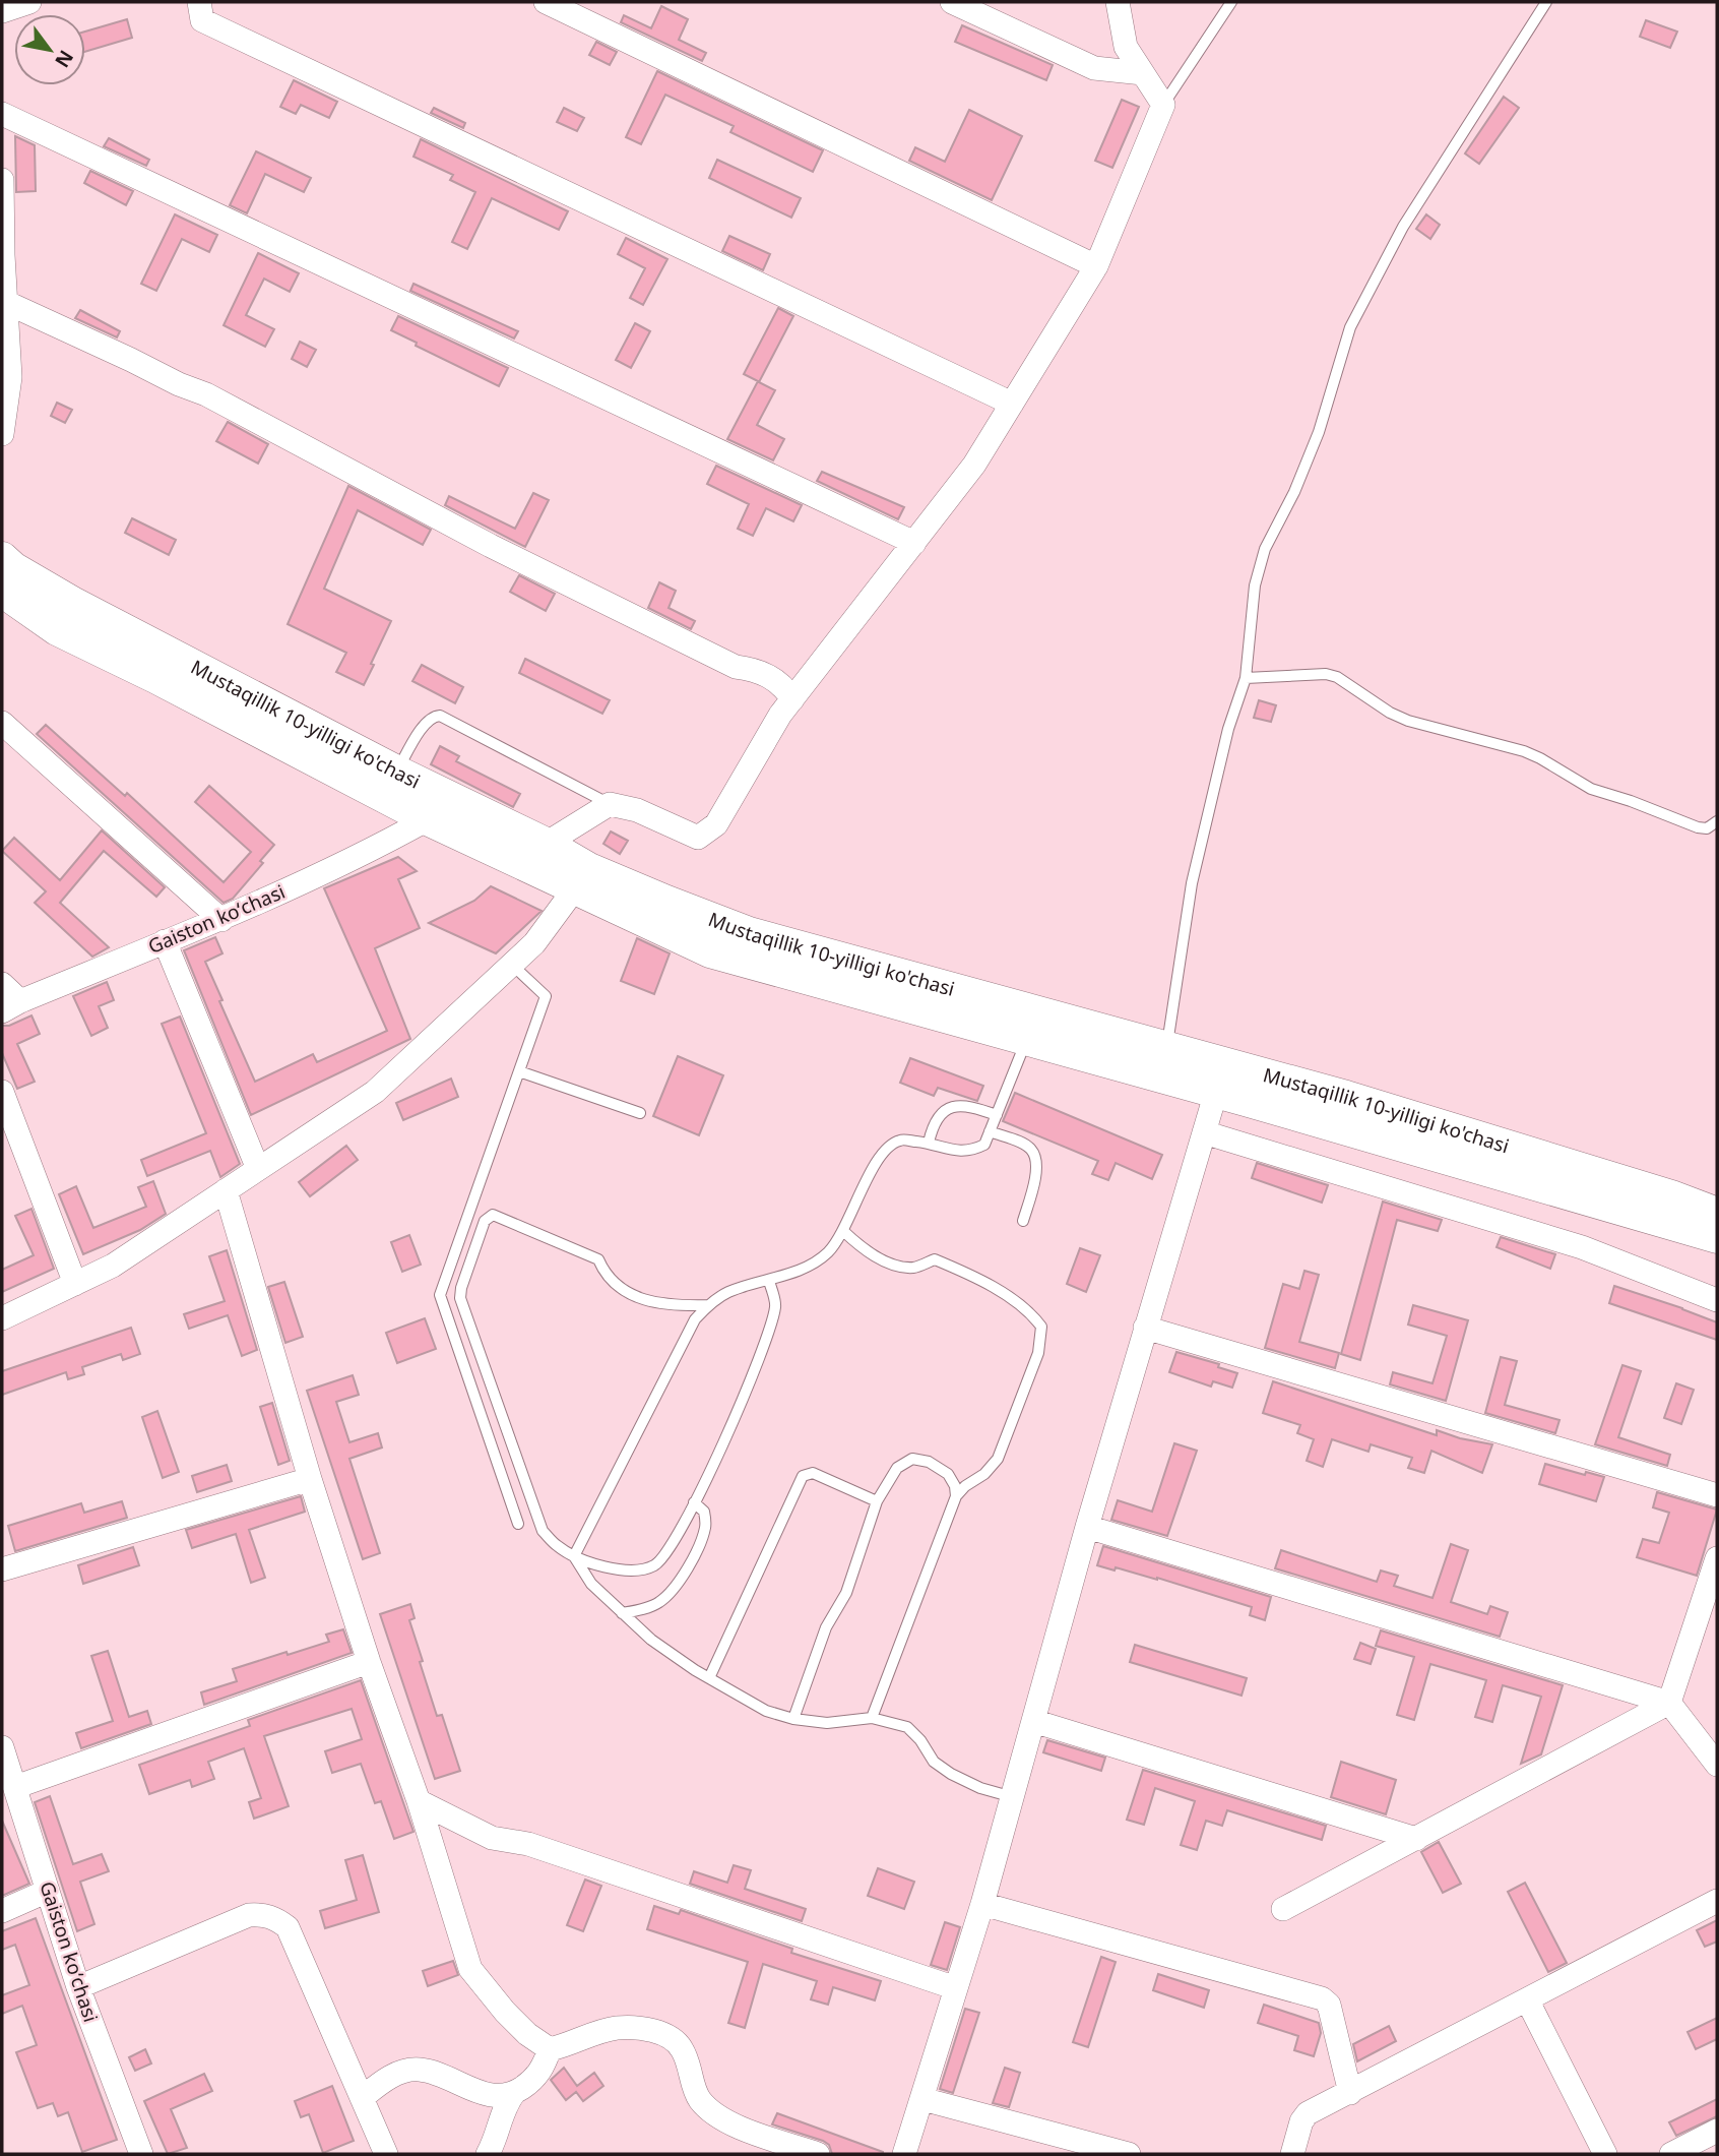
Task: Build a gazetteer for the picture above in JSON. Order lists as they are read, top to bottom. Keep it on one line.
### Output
{"streets":{"main road":["Mustaqillik 10-yilligi ko'chasi"],"street":["Gaiston koʻchasi"]},"crossings":[["Mustaqillik 10-yilligi ko'chasi","Gaiston koʻchasi"]],"north":"bottom right"}
